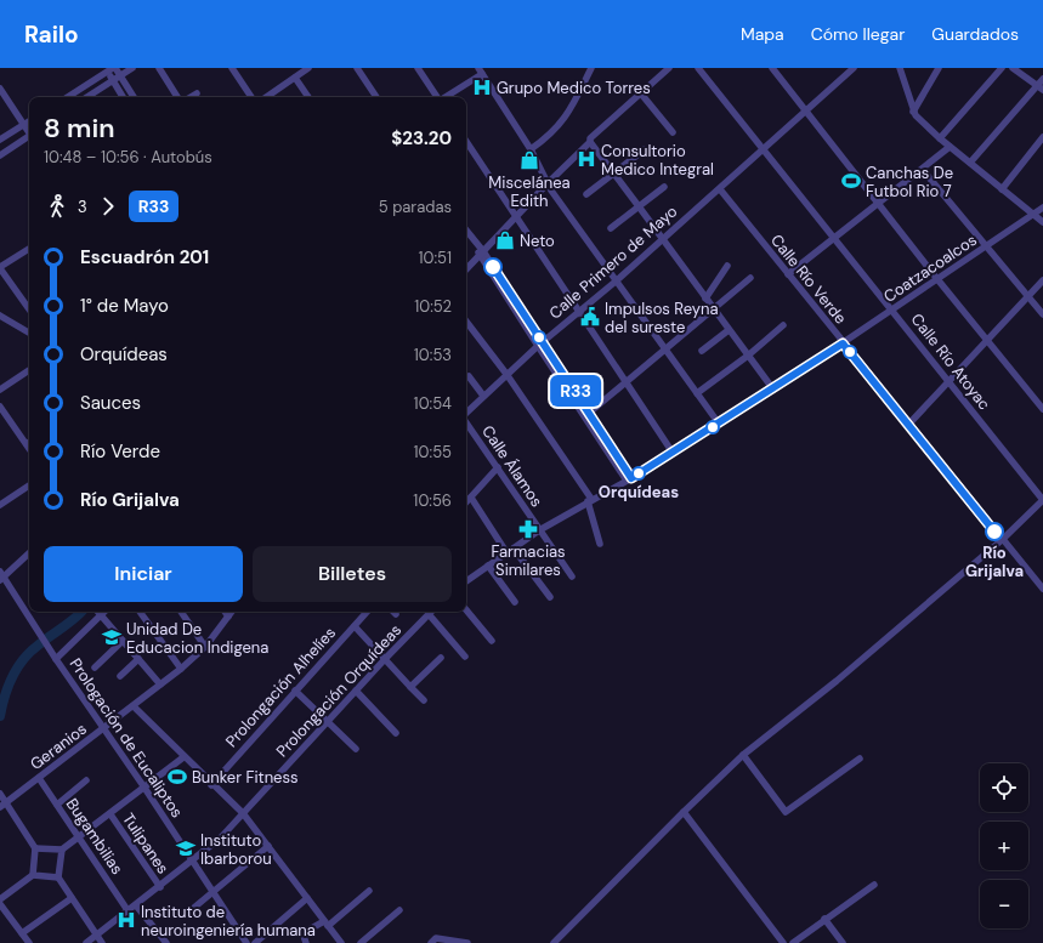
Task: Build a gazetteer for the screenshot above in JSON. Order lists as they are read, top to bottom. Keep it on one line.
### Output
{"streets":{"street":["Calle Primero de Mayo","Coatzacoalcos","Calle Río Verde","Calle Río Atoyac","Calle Álamos","Prolongación Alhelíes","Prolongación Orquídeas","Prologación de Eucaliptos","Geranios","Bugambilias","Tulipanes"]},"crossings":[["Calle Primero de Mayo","Calle Río Verde"],["Calle Primero de Mayo","Calle Río Atoyac"],["Coatzacoalcos","Calle Río Verde"],["Coatzacoalcos","Calle Río Atoyac"],["Prolongación Orquídeas","Prologación de Eucaliptos"],["Prolongación Orquídeas","Bugambilias"],["Prolongación Orquídeas","Tulipanes"],["Prologación de Eucaliptos","Geranios"],["Geranios","Bugambilias"]],"places":{"hospital":["Grupo Medico Torres","Consultorio Medico Integral","Instituto de neuroingeniería humana"],"shop":["Miscelánea Edith","Neto"],"sports":["Canchas De Futbol Rio 7","Bunker Fitness"],"public building":["Impulsos Reyna del sureste"],"other":["Orquídeas","Río Grijalva"],"pharmacy":["Farmacias Similares"],"school or university":["Unidad De Educacion Indigena","Instituto Ibarborou"]},"lines":["bus line R33"],"page":{"header":"Railo","nav":["Mapa","Cómo llegar","Guardados"],"on_map":"R33","heading":["8 min","10:48 – 10:56 · Autobús","$23.20"],"legs":["3","R33","5 paradas"],"list":[{"name":"Escuadrón 201","value":"10:51"},{"name":"1° de Mayo","value":"10:52"},{"name":"Orquídeas","value":"10:53"},{"name":"Sauces","value":"10:54"},{"name":"Río Verde","value":"10:55"},{"name":"Río Grijalva","value":"10:56"}],"buttons":["Iniciar","Billetes"],"map_buttons":["+","−"]}}
